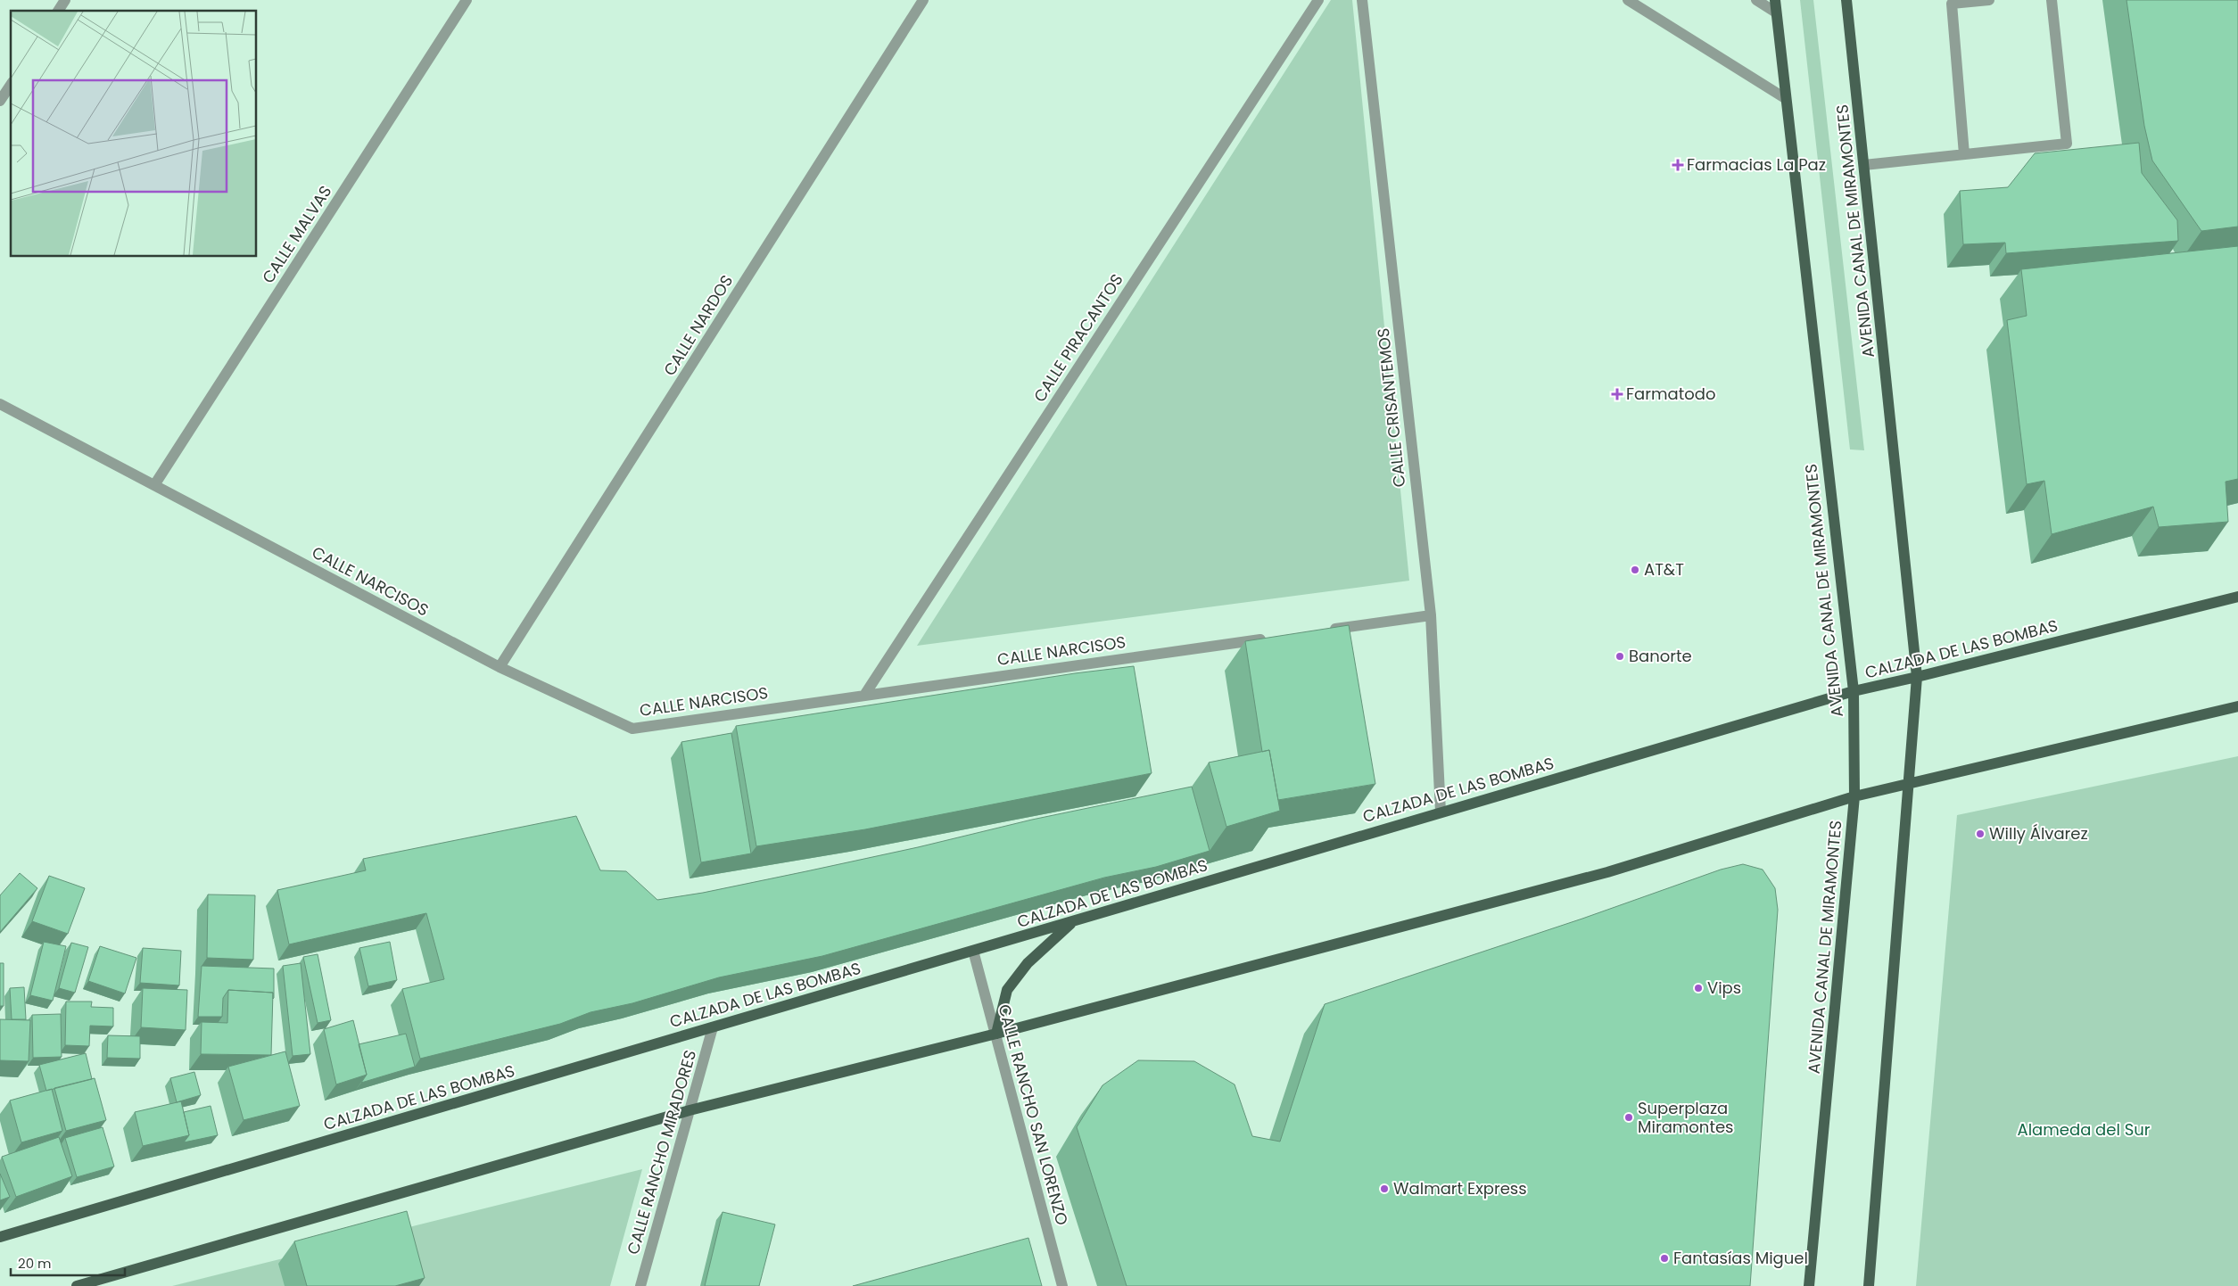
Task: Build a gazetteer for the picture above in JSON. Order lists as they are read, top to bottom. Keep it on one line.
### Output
{"streets":{"main road":["AVENIDA CANAL DE MIRAMONTES","CALZADA DE LAS BOMBAS"],"street":["CALLE MALVAS","CALLE NARDOS","CALLE PIRACANTOS","CALLE CRISANTEMOS","CALLE NARCISOS","CALLE RANCHO SAN LORENZO","CALLE RANCHO MIRADORES"]},"crossings":[["AVENIDA CANAL DE MIRAMONTES","CALZADA DE LAS BOMBAS"],["CALLE MALVAS","CALLE NARCISOS"],["CALLE NARDOS","CALLE NARCISOS"],["CALLE PIRACANTOS","CALLE NARCISOS"],["CALLE CRISANTEMOS","CALZADA DE LAS BOMBAS"],["CALZADA DE LAS BOMBAS","CALLE RANCHO SAN LORENZO"],["CALZADA DE LAS BOMBAS","CALLE RANCHO MIRADORES"]],"parks":["Alameda del Sur"],"places":{"health":["Farmacias La Paz","Farmatodo"],"other":["AT&T","Banorte","Willy Álvarez","Vips","Superplaza Miramontes","Walmart Express","Fantasías Miguel"]},"scale_bar":"20 m"}
